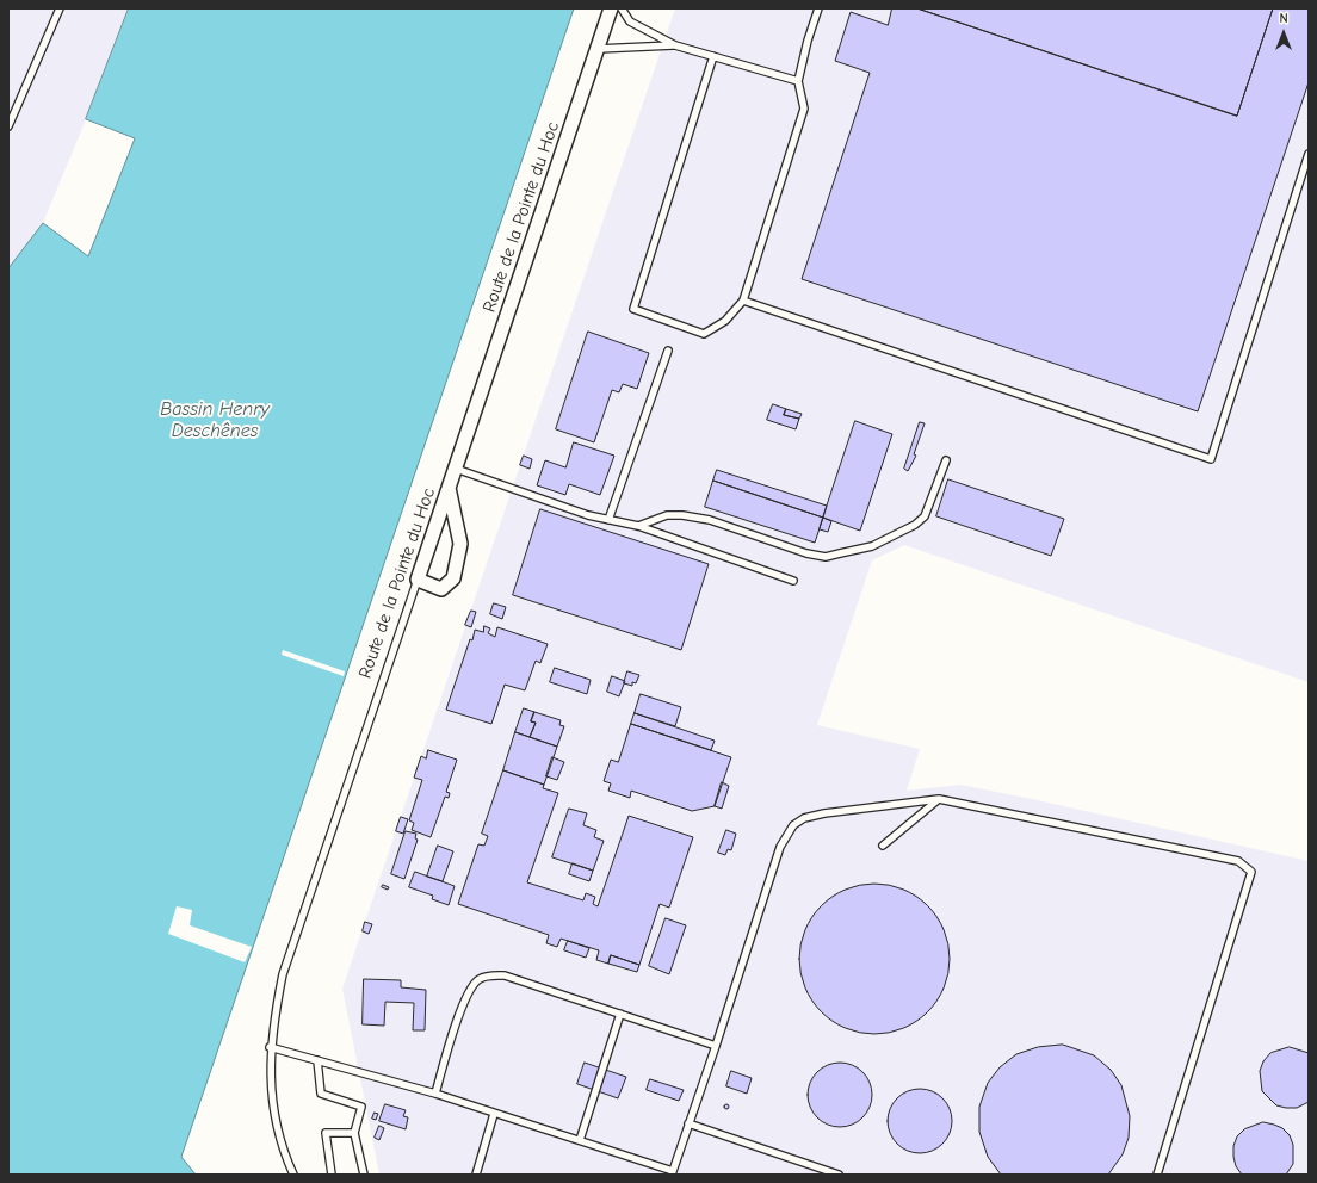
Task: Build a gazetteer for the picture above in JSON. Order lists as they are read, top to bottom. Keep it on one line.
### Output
{"streets":{"street":["Route de la Pointe du Hoc"]},"water":["Bassin Henry Deschênes"],"north":"top"}
